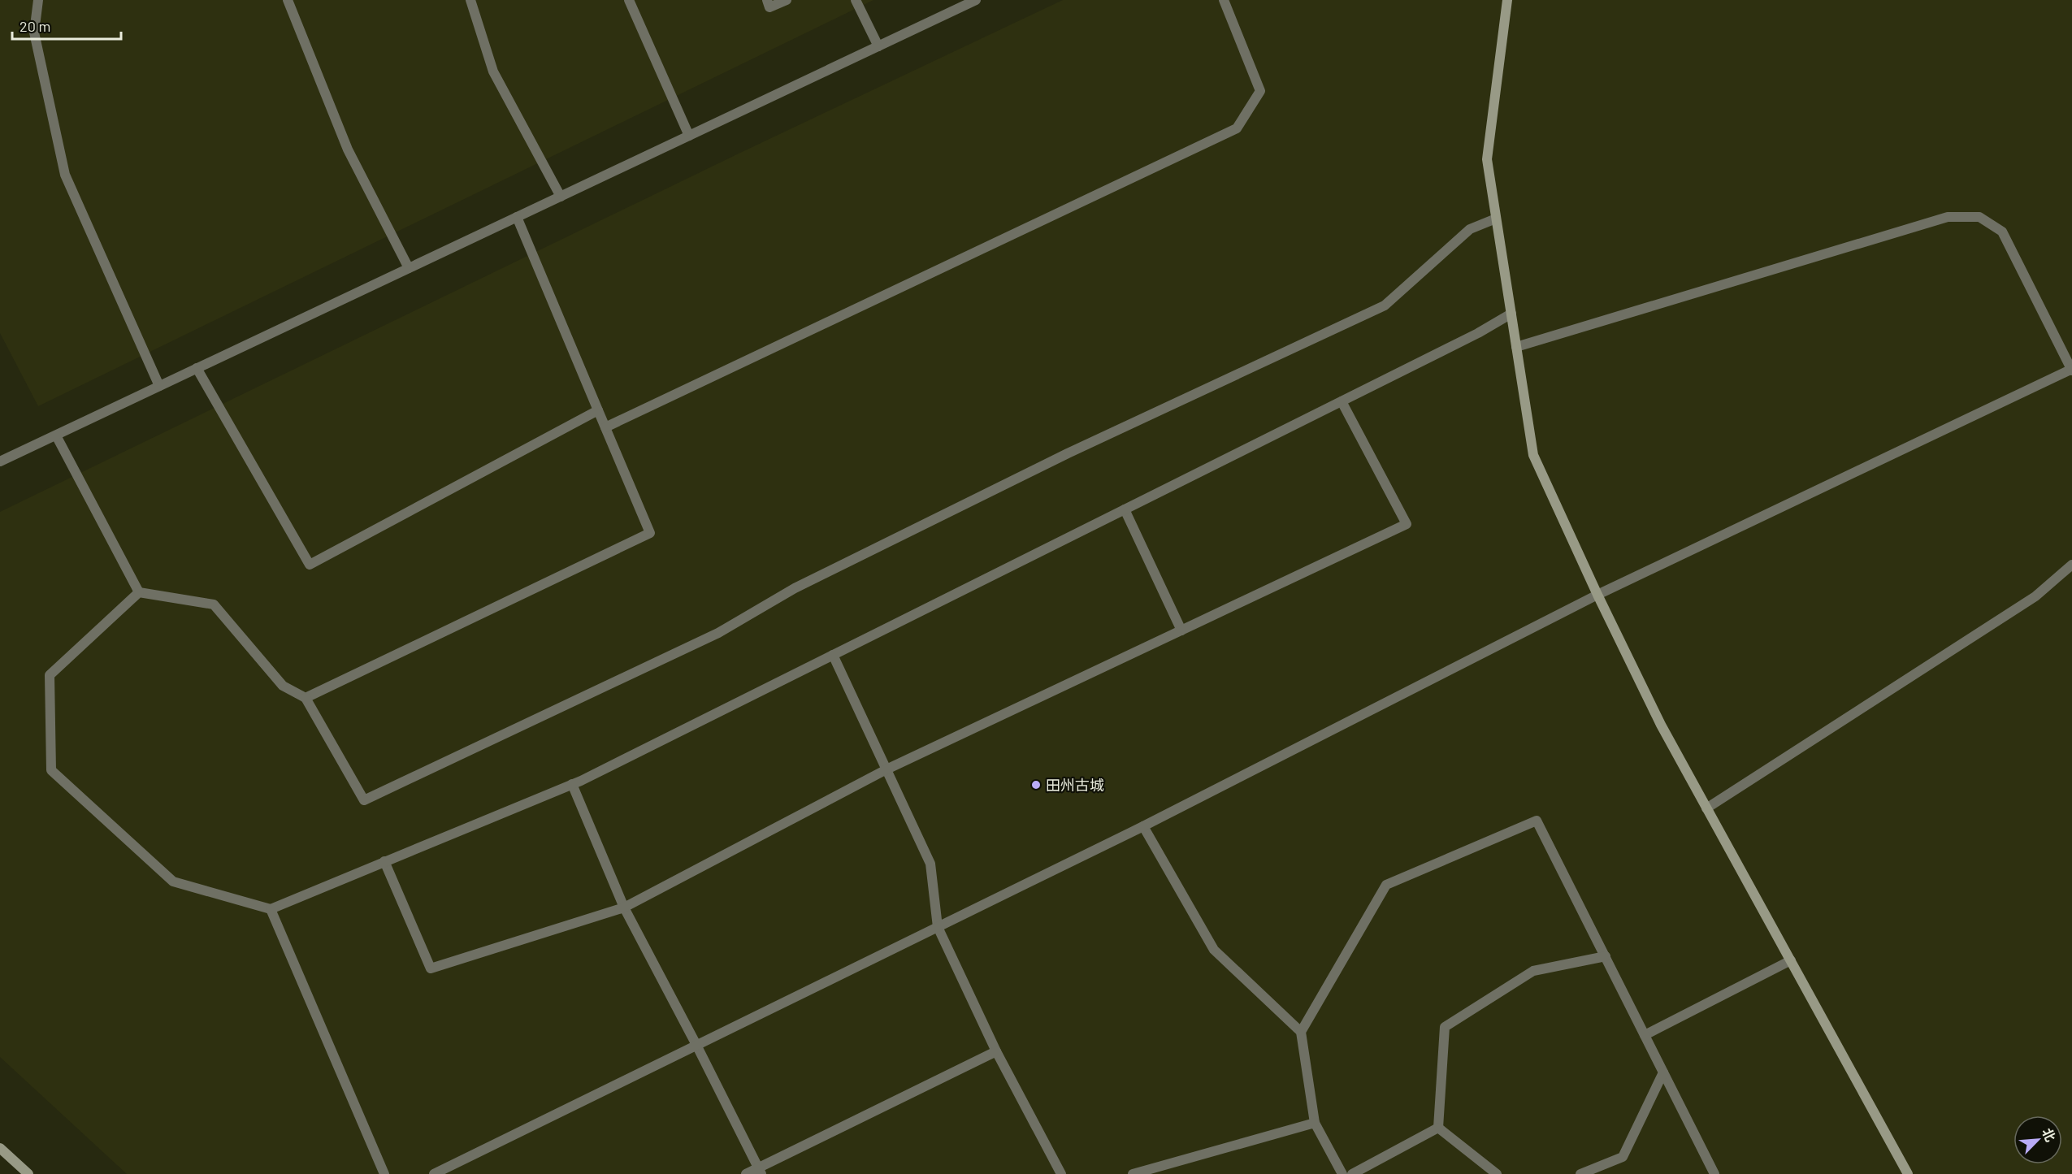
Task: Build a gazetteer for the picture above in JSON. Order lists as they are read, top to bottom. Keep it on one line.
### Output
{"places":["田州古城"],"scale_bar":"20 m","north":"top right"}
